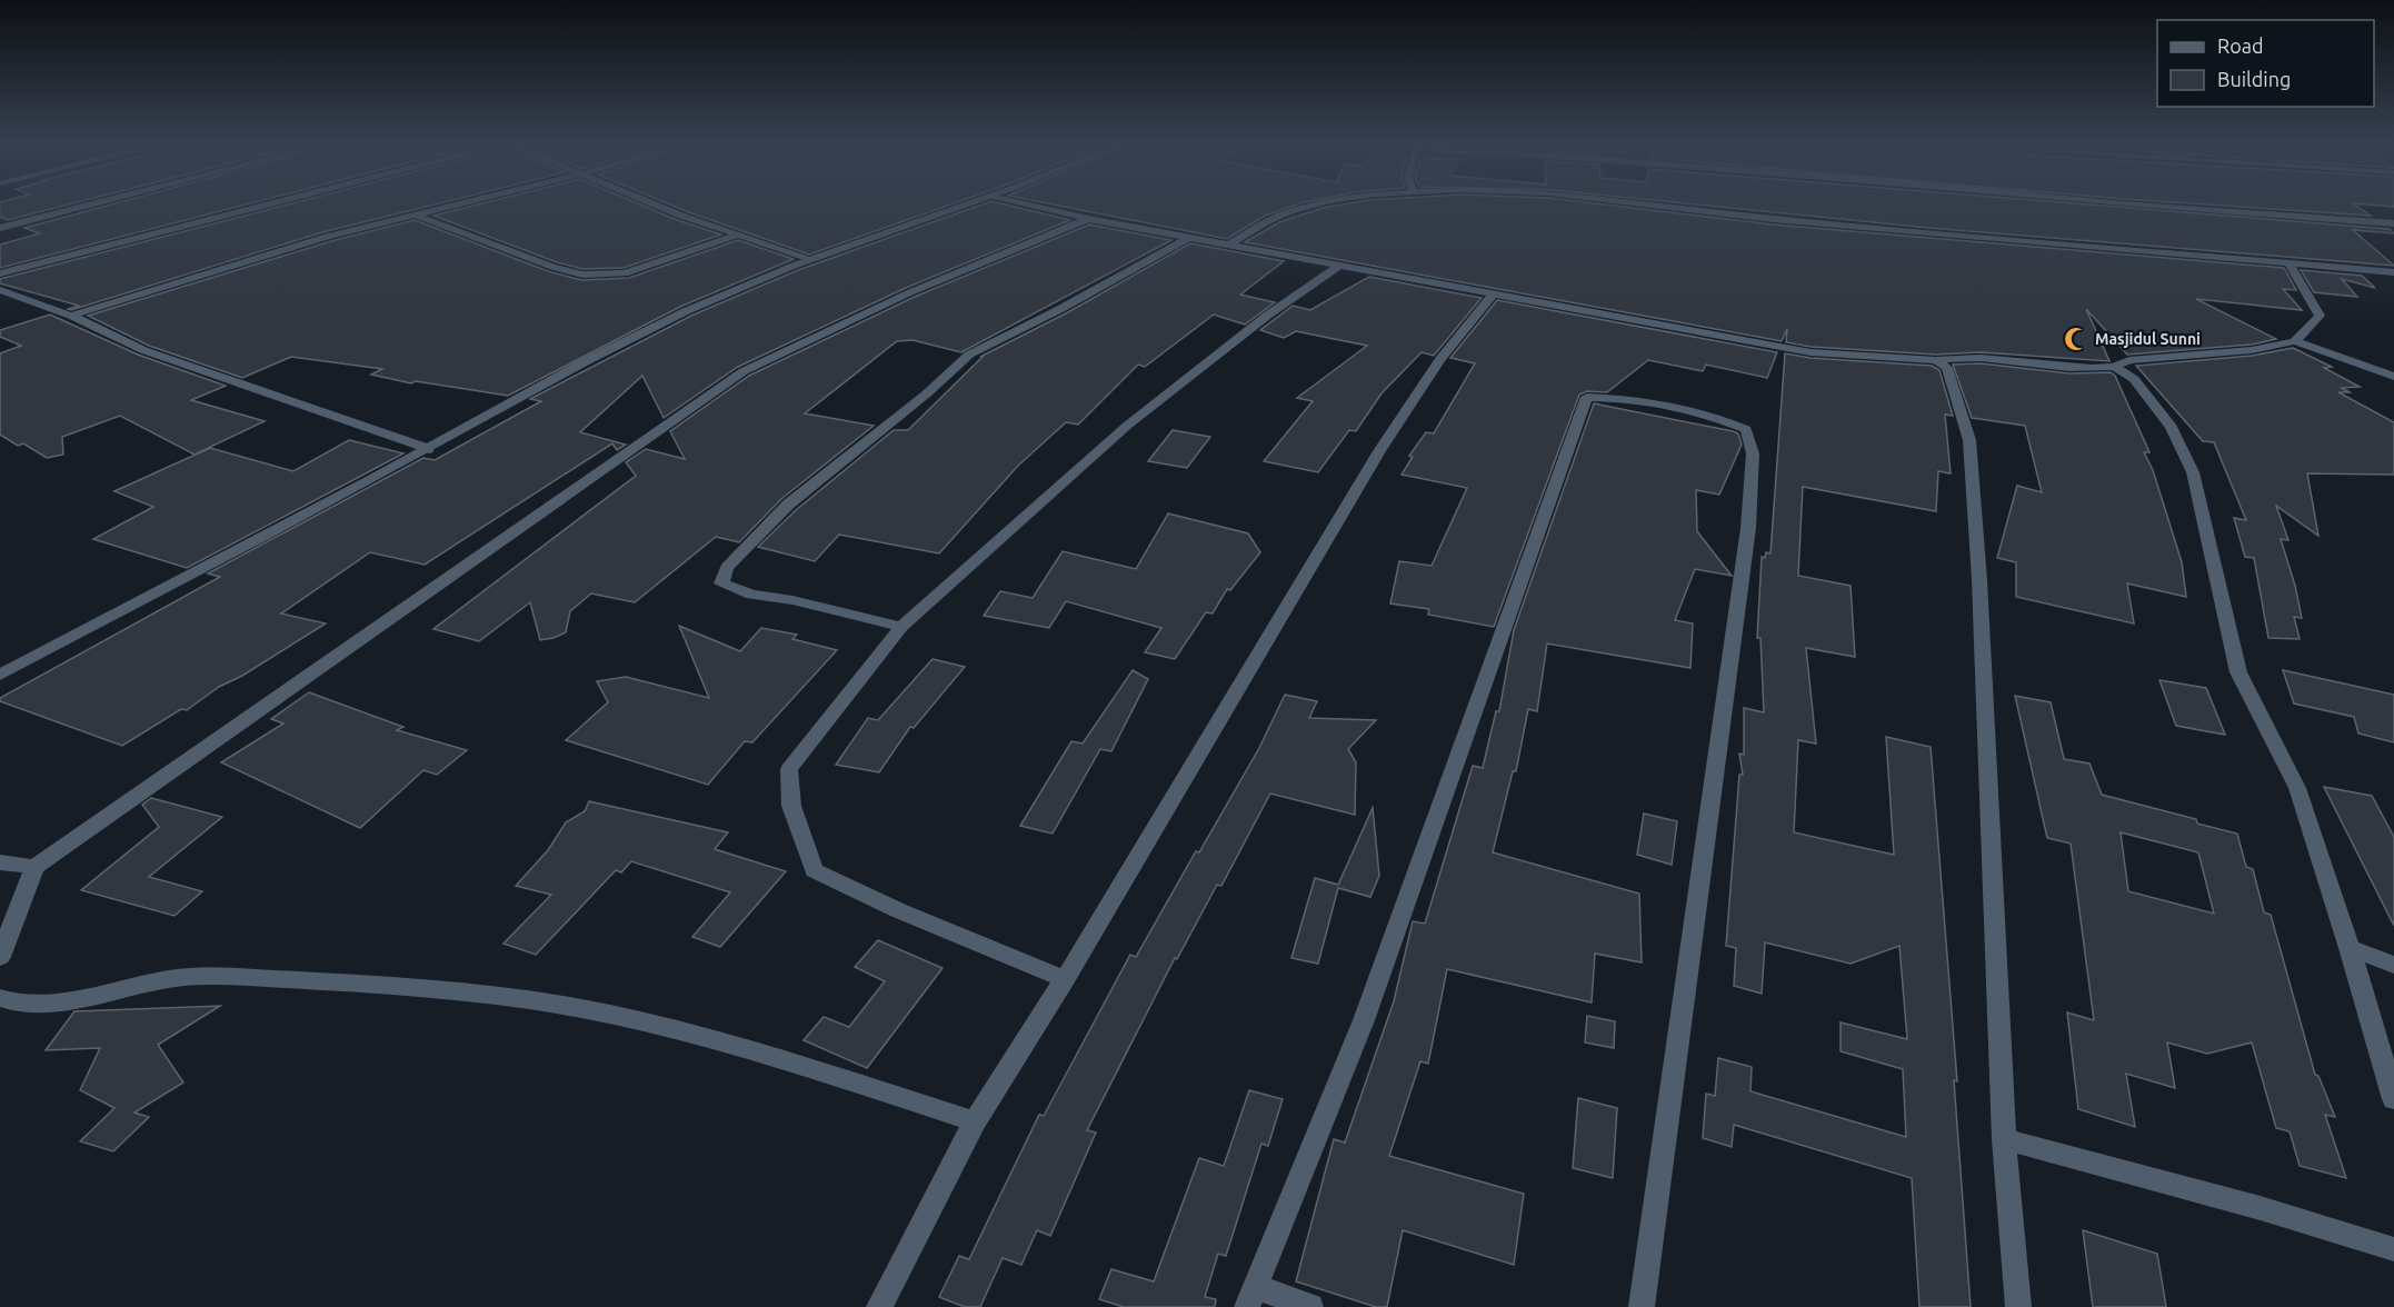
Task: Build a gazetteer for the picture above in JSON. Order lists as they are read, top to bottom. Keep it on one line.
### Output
{"places":{"mosque":["Masjidul Sunni"]},"legend":["Road","Building"]}
